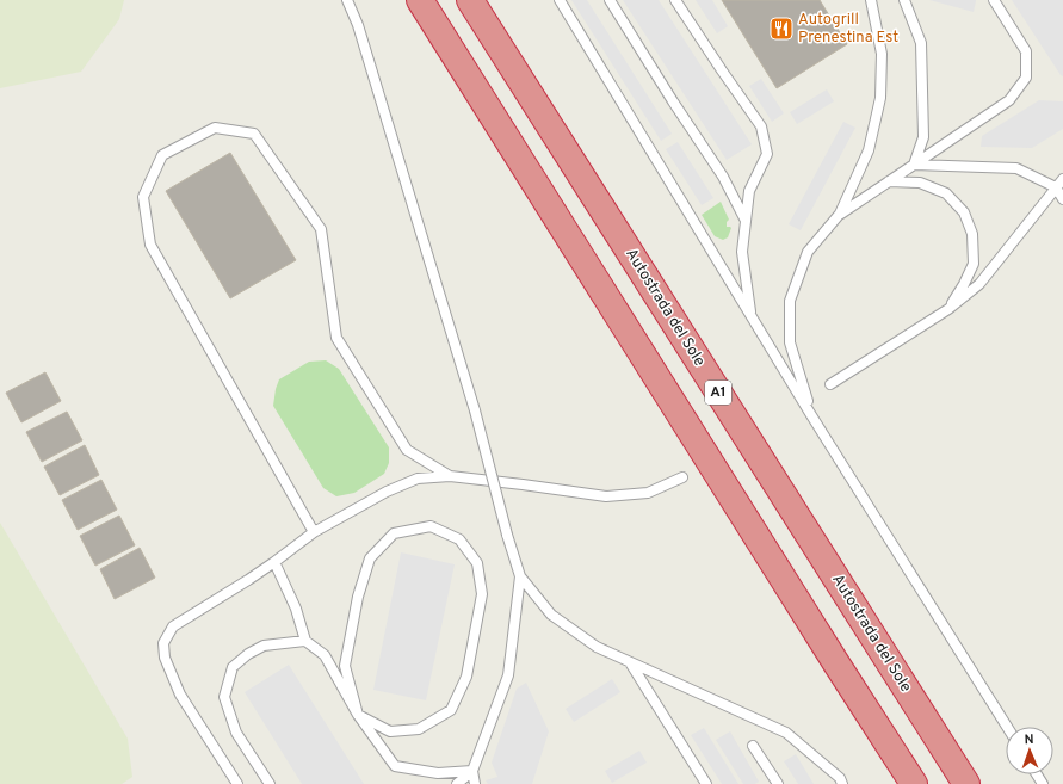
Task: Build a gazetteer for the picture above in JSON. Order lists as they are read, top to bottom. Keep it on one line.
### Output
{"streets":{"highway":["Autostrada del Sole","A1"]},"places":{"restaurant":["Autogrill Prenestina Est"]},"north":"top"}
